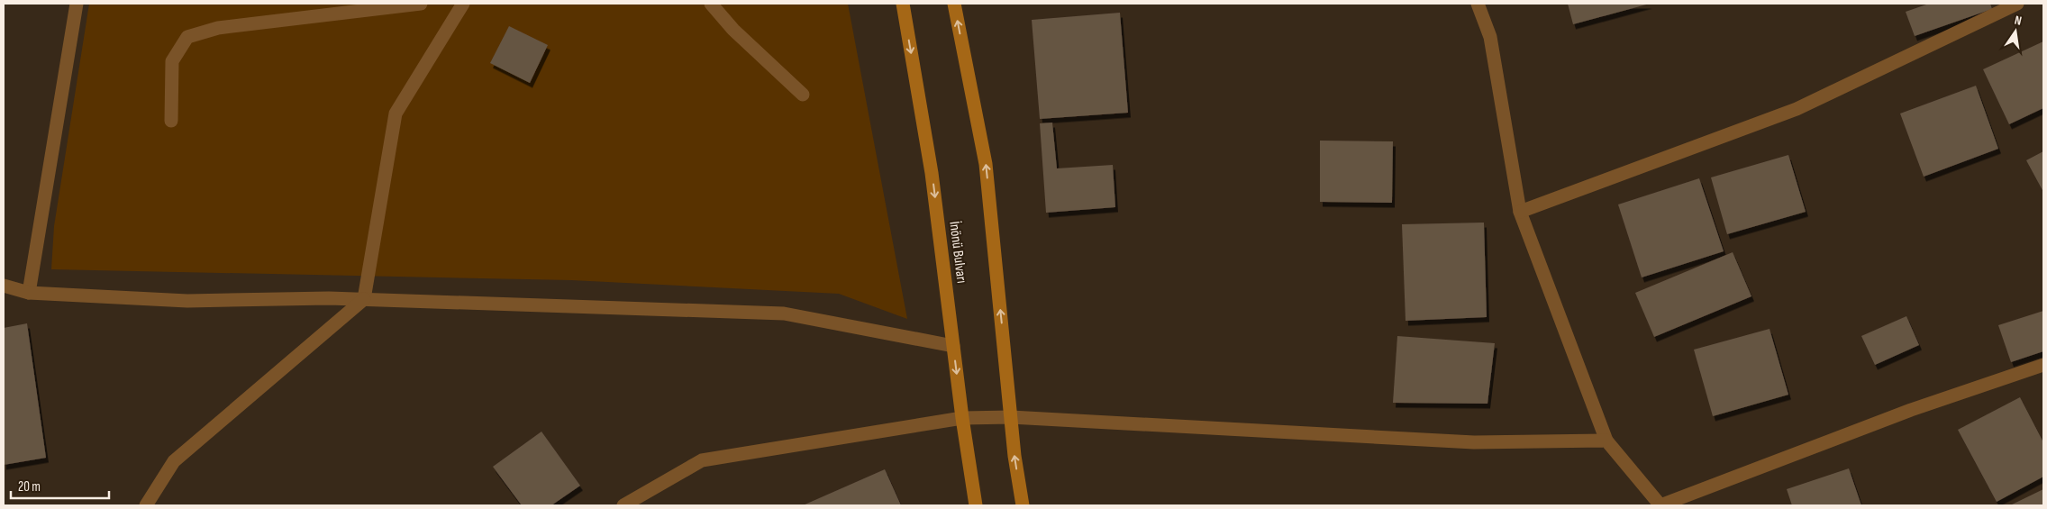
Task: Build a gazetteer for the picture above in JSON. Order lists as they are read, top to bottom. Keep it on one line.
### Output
{"streets":{"main road":["İnönü Bulvarı"]},"scale_bar":"20 m","north":"top"}
